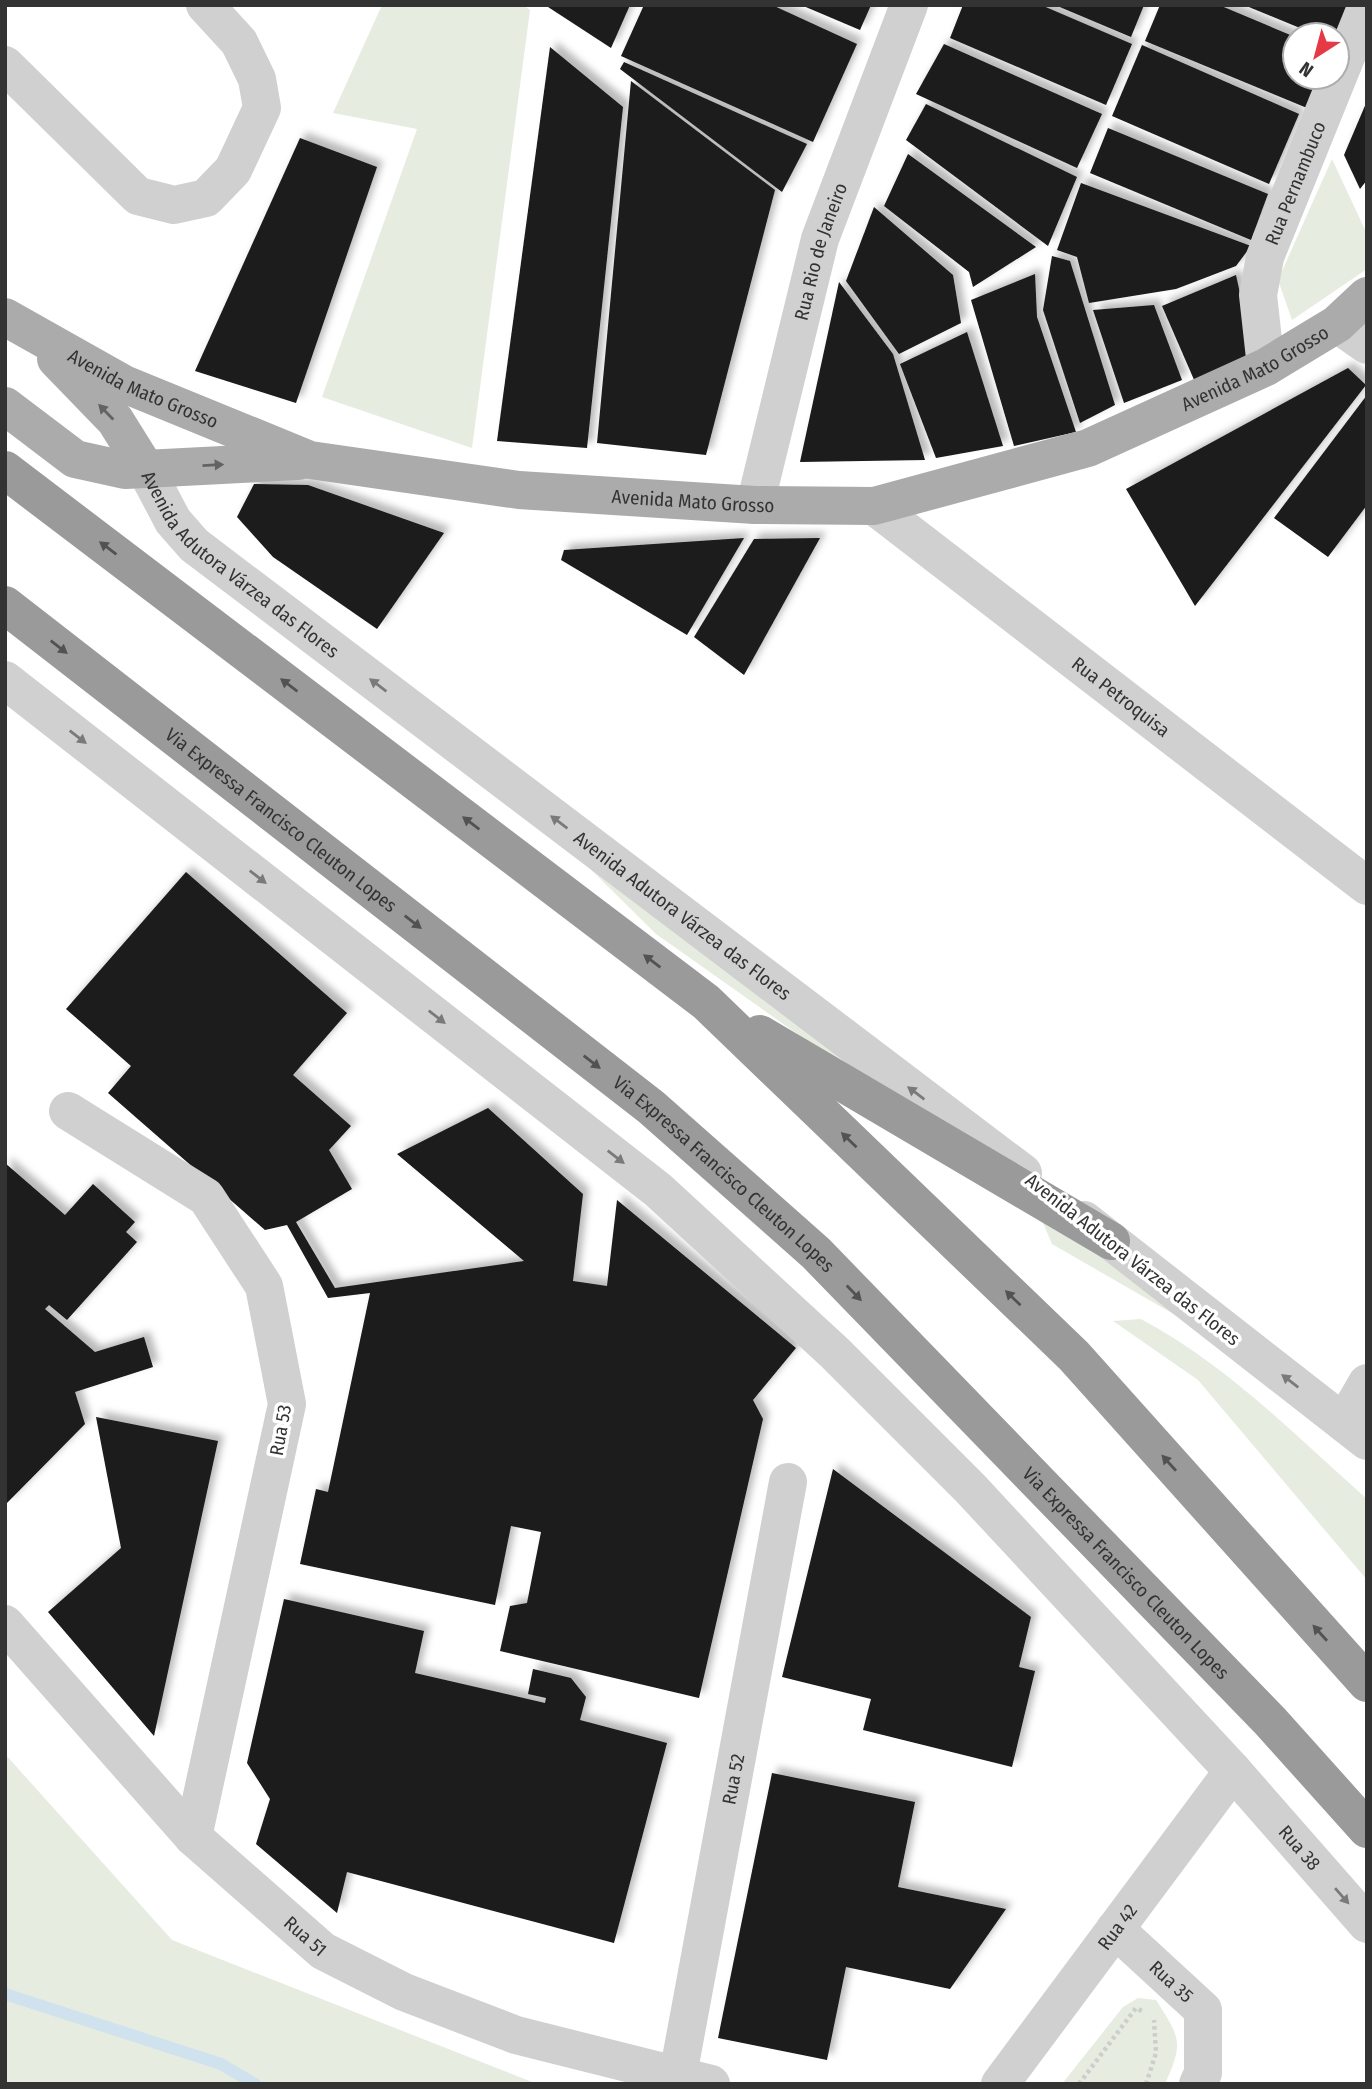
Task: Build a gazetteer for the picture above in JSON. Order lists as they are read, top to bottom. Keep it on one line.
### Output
{"streets":{"highway":["Via Expressa Francisco Cleuton Lopes"],"main road":["Avenida Mato Grosso","Avenida Adutora Várzea das Flores"],"street":["Rua Pernambuco","Rua Rio de Janeiro","Rua Petroquisa","Rua 53","Rua 52","Rua 38","Rua 42","Rua 51","Rua 35"]},"crossings":[["Rua Pernambuco","Avenida Mato Grosso"],["Rua Rio de Janeiro","Avenida Mato Grosso"],["Avenida Mato Grosso","Rua Petroquisa"],["Rua 53","Rua 51"],["Rua 52","Rua 51"],["Rua 38","Rua 42"],["Rua 42","Rua 35"]],"one_way":["Avenida Adutora Várzea das Flores","Rua 38"],"north":"bottom left"}
